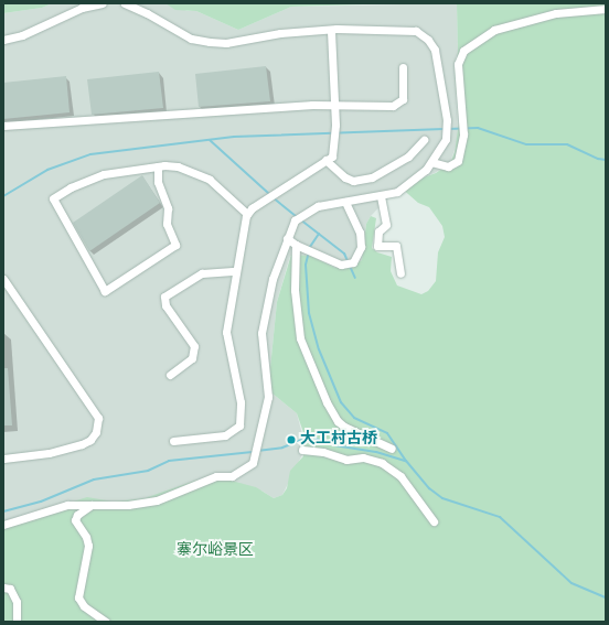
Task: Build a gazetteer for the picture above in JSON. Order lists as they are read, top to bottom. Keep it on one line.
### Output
{"parks":["寨尔峪景区"],"places":["大工村古桥"]}
